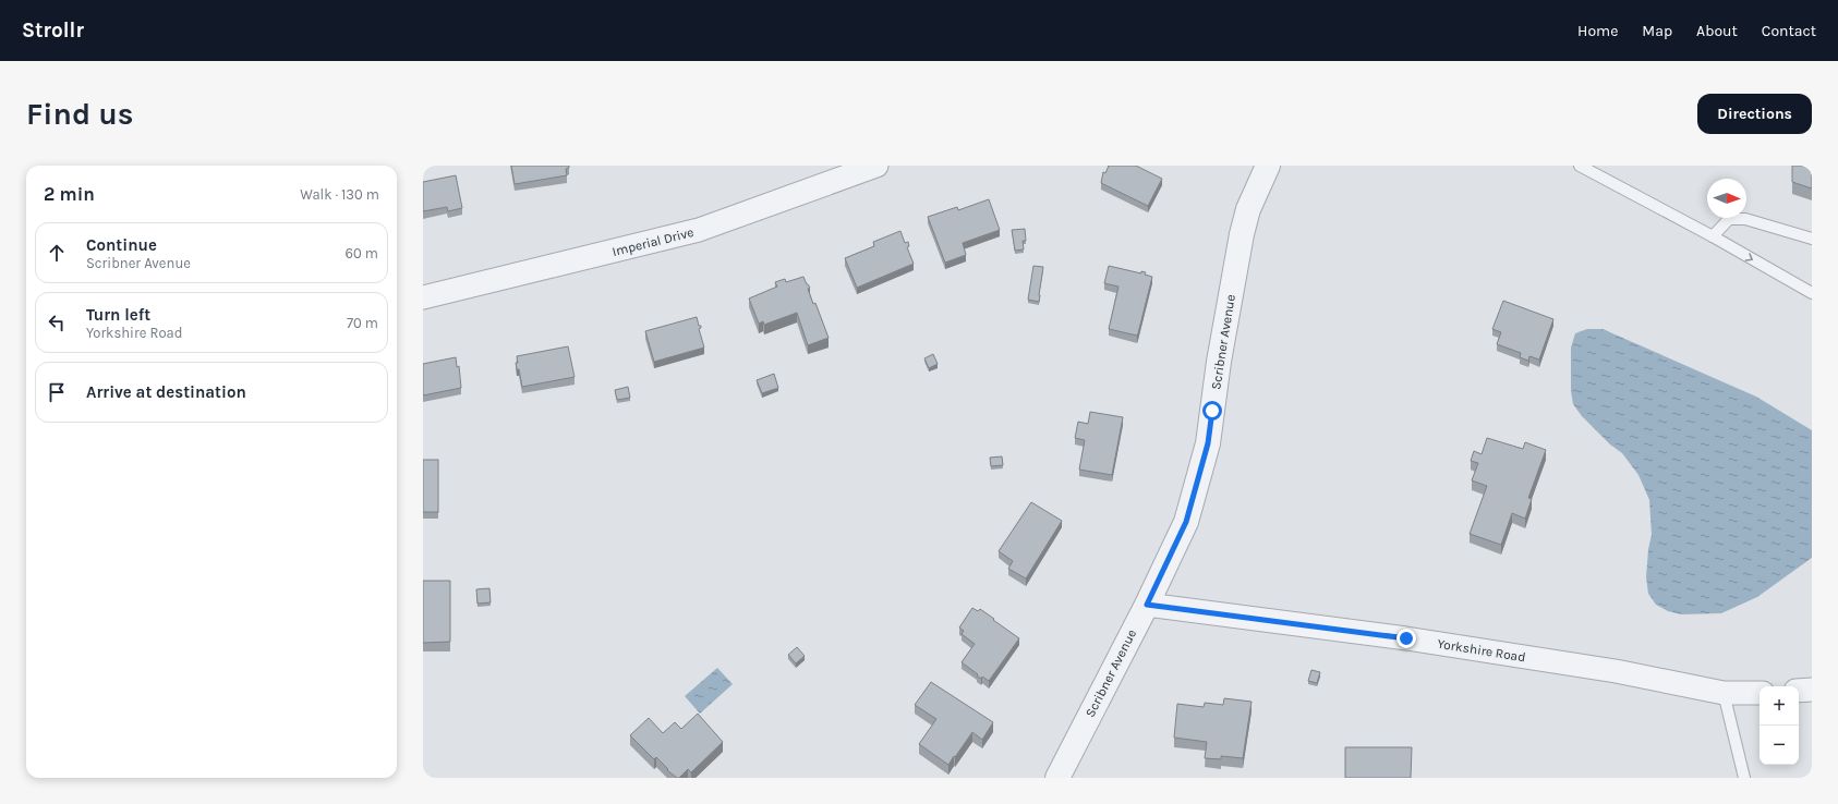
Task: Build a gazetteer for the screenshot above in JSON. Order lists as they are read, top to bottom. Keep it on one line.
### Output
{"streets":{"street":["Imperial Drive","Scribner Avenue","Yorkshire Road"]},"crossings":[["Scribner Avenue","Yorkshire Road"]],"north":"right","page":{"header":"Strollr","nav":["Home","Map","About","Contact"],"buttons":"Directions","title":"Find us","heading":["2 min","Walk · 130 m"],"list":[["Continue","Scribner Avenue","60 m"],["Turn left","Yorkshire Road","70 m"],"Arrive at destination"],"map_buttons":["+","−"]}}
